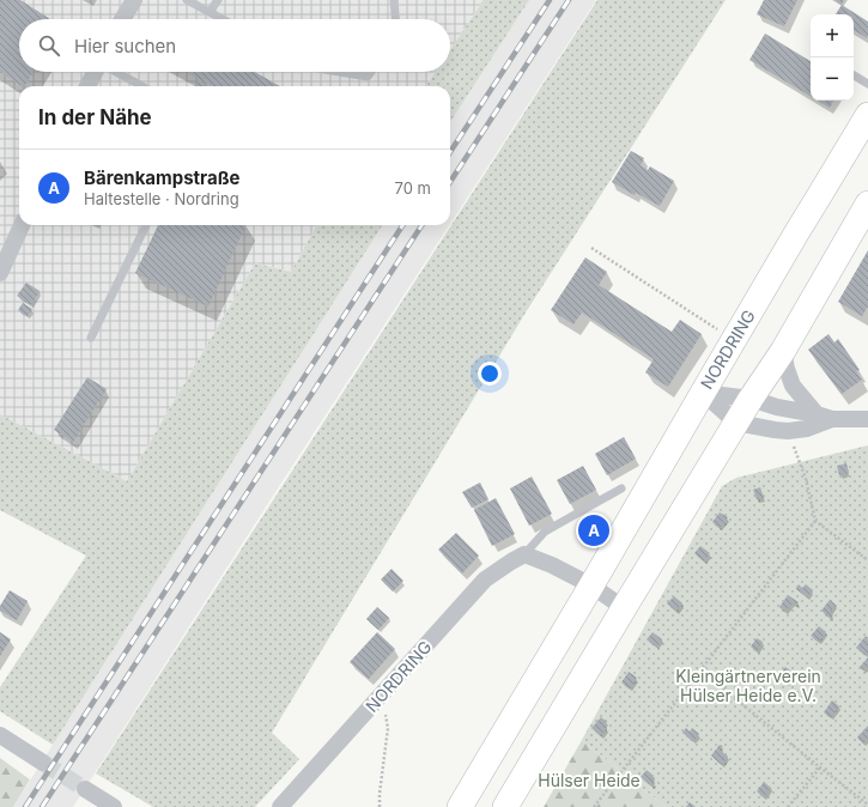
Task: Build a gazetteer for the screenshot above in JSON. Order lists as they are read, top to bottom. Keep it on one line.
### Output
{"streets":{"main road":["NORDRING"]},"parks":["Kleingärtnerverein Hülser Heide e.V.","Hülser Heide"],"page":{"map_buttons":["+","−"],"search":"Hier suchen","heading":"In der Nähe","list":[{"mark":"A","name":"Bärenkampstraße","note":"Haltestelle · Nordring","value":"70 m"}],"pins":"A"}}
